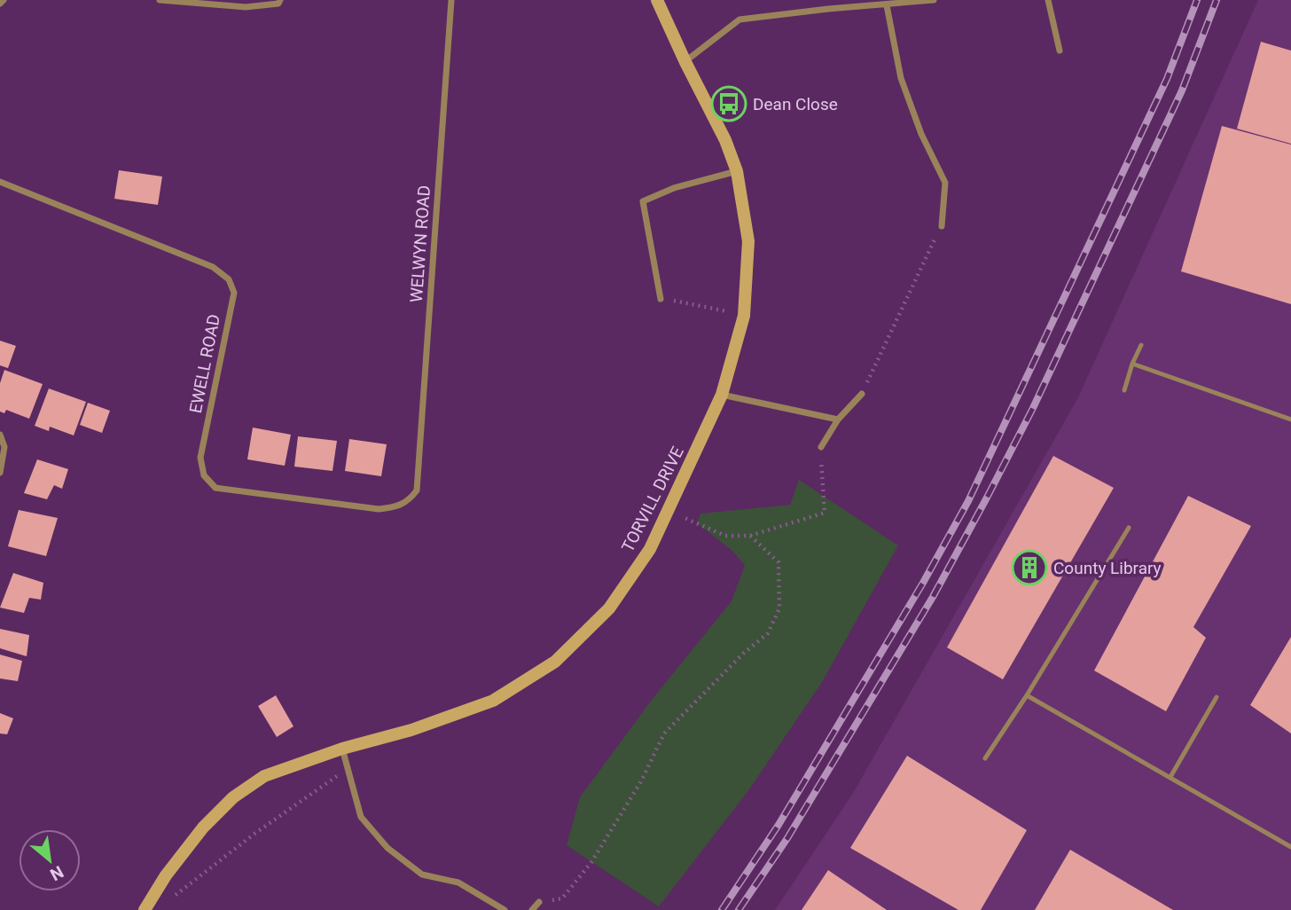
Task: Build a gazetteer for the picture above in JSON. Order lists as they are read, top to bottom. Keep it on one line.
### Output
{"streets":{"street":["WELWYN ROAD","EWELL ROAD","TORVILL DRIVE"]},"crossings":[["WELWYN ROAD","EWELL ROAD"]],"places":{"bus stop":["Dean Close"],"building":["County Library"]},"north":"bottom right"}
